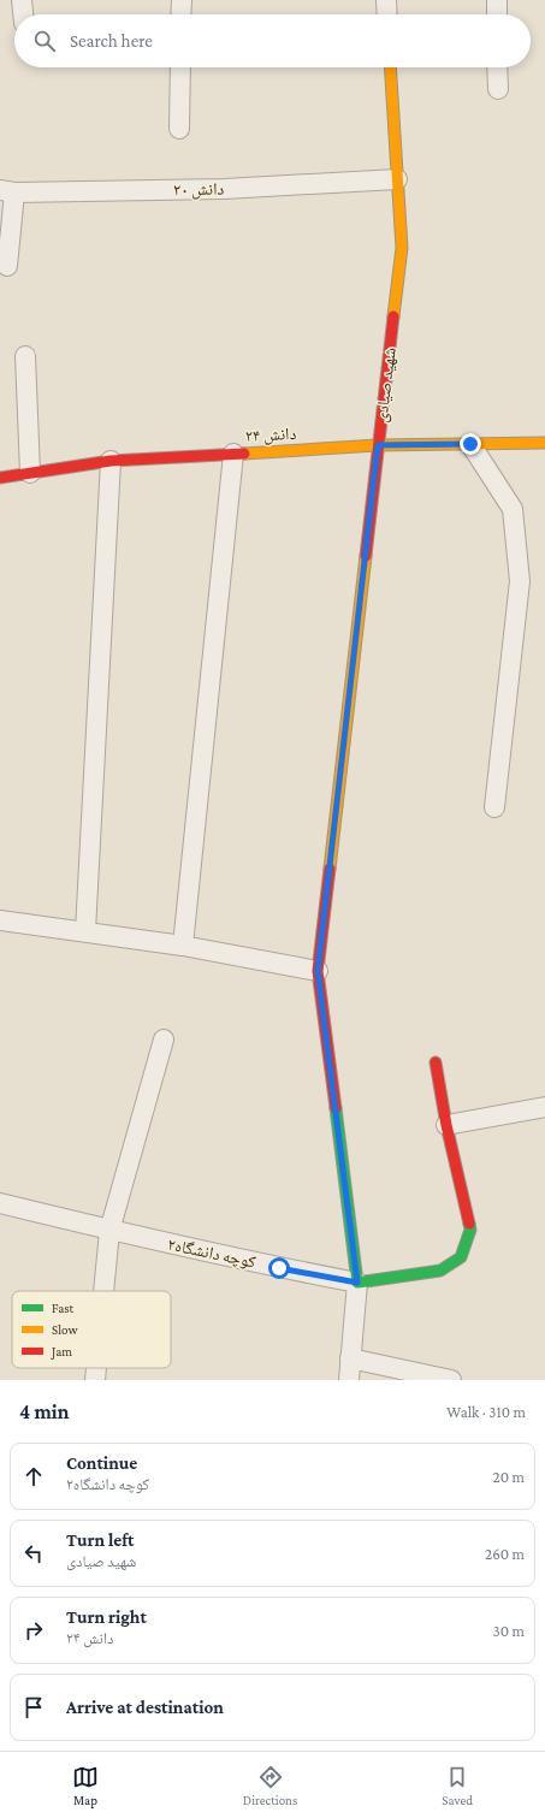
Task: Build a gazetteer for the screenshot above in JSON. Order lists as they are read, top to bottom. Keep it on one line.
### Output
{"streets":{"street":["دانش ۲۰","شهید صیادی","دانش ۲۴","کوچه دانشگاه۲"]},"crossings":[["دانش ۲۰","شهید صیادی"],["شهید صیادی","دانش ۲۴"],["شهید صیادی","کوچه دانشگاه۲"]],"legend":["Fast","Slow","Jam"],"page":{"search":"Search here","heading":["4 min","Walk · 310 m"],"list":[["Continue","کوچه دانشگاه۲","20 m"],["Turn left","شهید صیادی","260 m"],["Turn right","دانش ۲۴","30 m"],"Arrive at destination"],"nav":["Map","Directions","Saved"]}}
